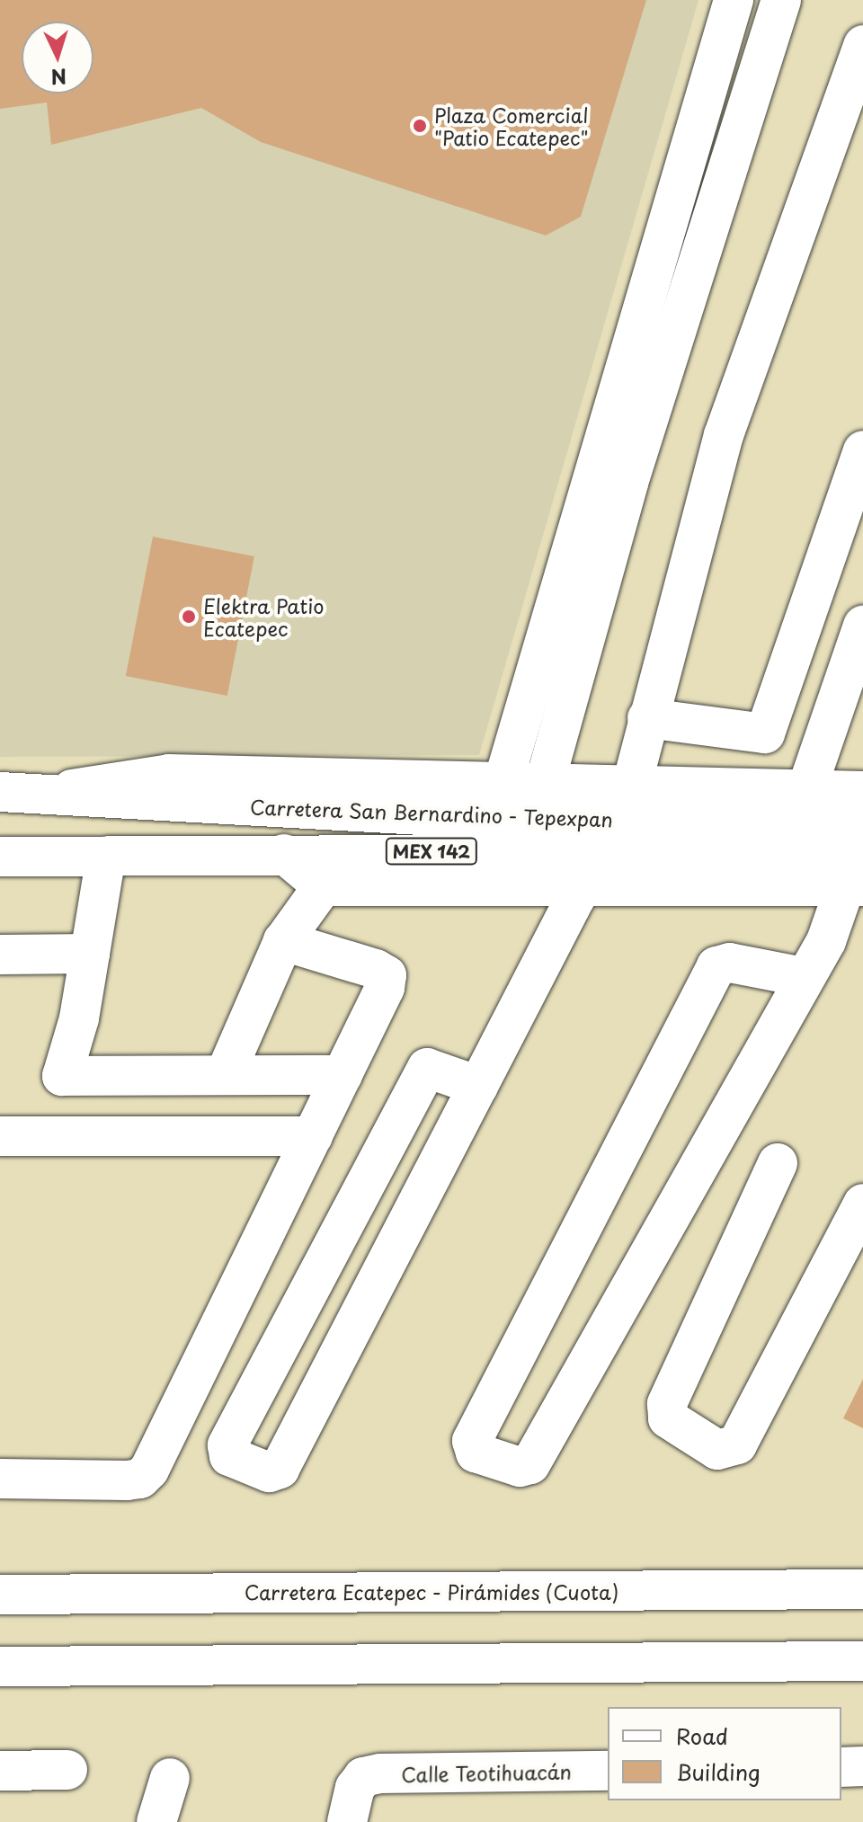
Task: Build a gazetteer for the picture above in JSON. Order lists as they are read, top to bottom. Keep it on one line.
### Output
{"streets":{"main road":["Carretera San Bernardino - Tepexpan","MEX 142","Carretera Ecatepec - Pirámides (Cuota)","Calle Teotihuacán"]},"places":["Plaza Comercial \"Patio Ecatepec\"","Elektra Patio Ecatepec"],"legend":["Road","Building"],"north":"bottom"}
